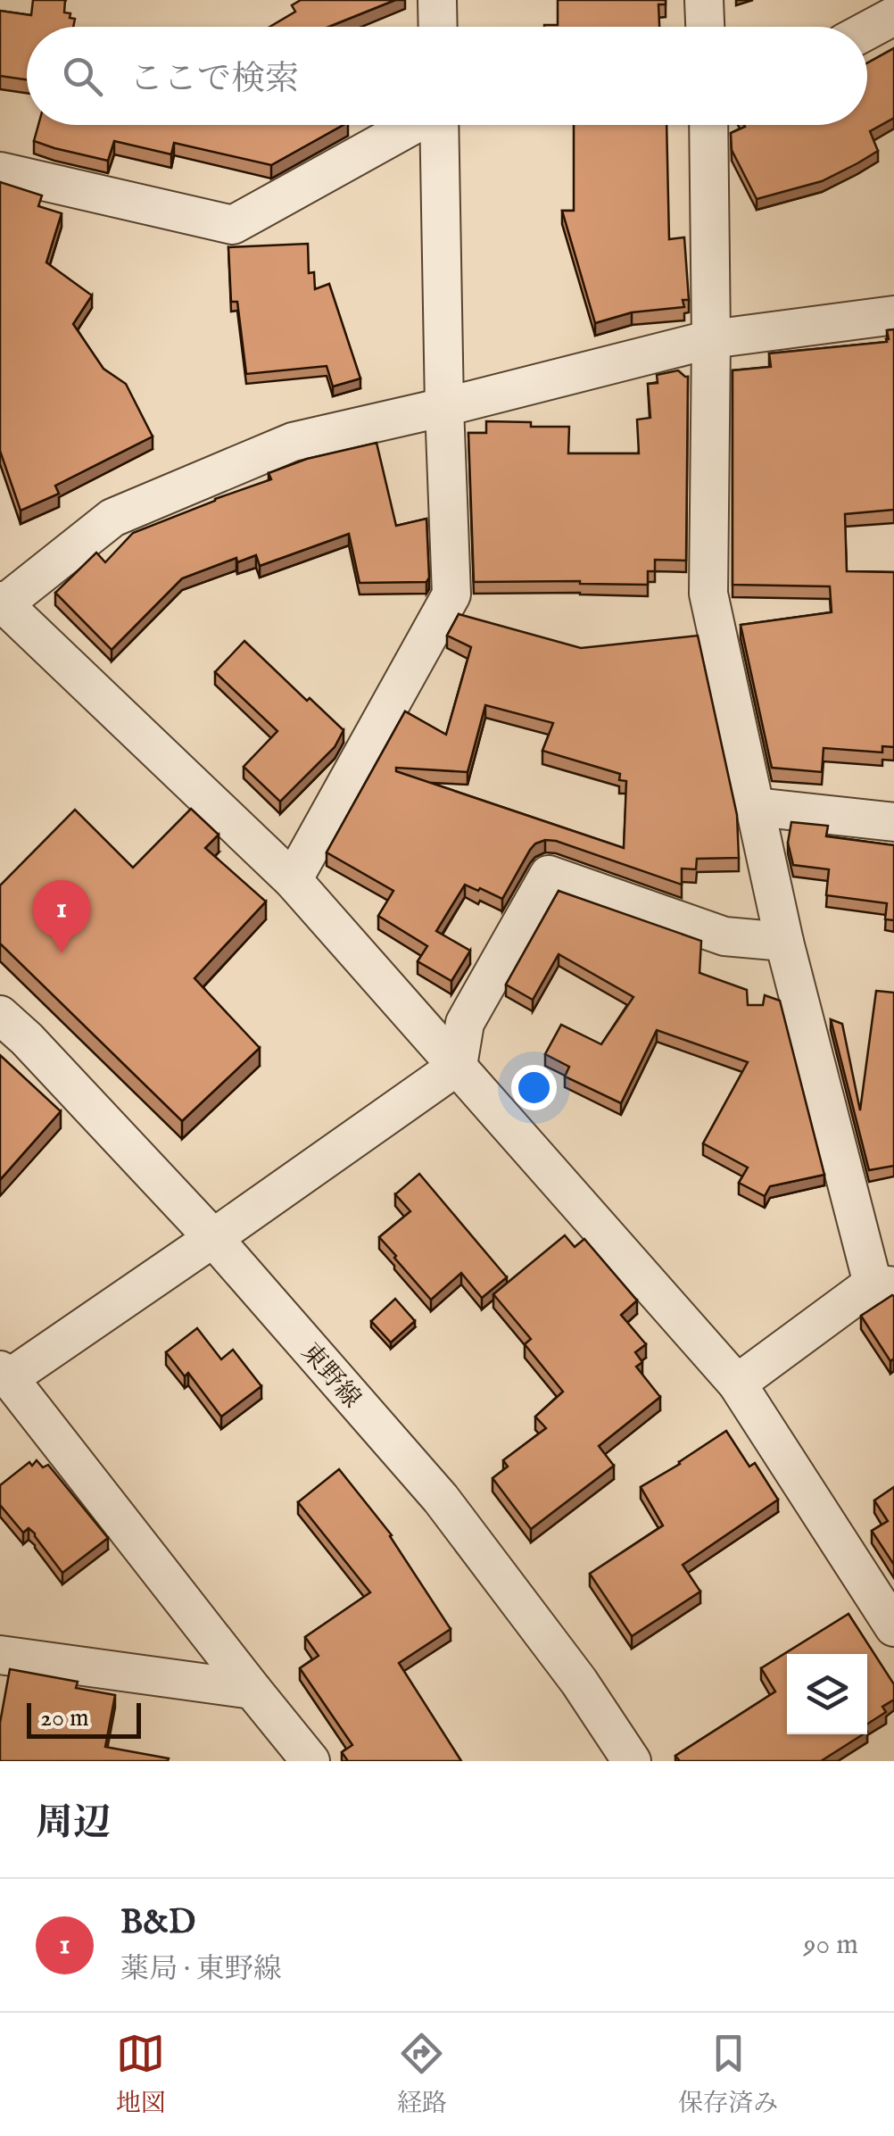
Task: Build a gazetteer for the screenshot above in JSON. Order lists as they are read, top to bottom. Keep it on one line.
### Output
{"streets":{"street":["東野線"]},"scale_bar":"20 m","page":{"search":"ここで検索","pins":"1","scale":"20 m","heading":"周辺","list":[{"mark":"1","name":"B&D","note":"薬局 · 東野線","value":"90 m"}],"nav":["地図","経路","保存済み"]}}
